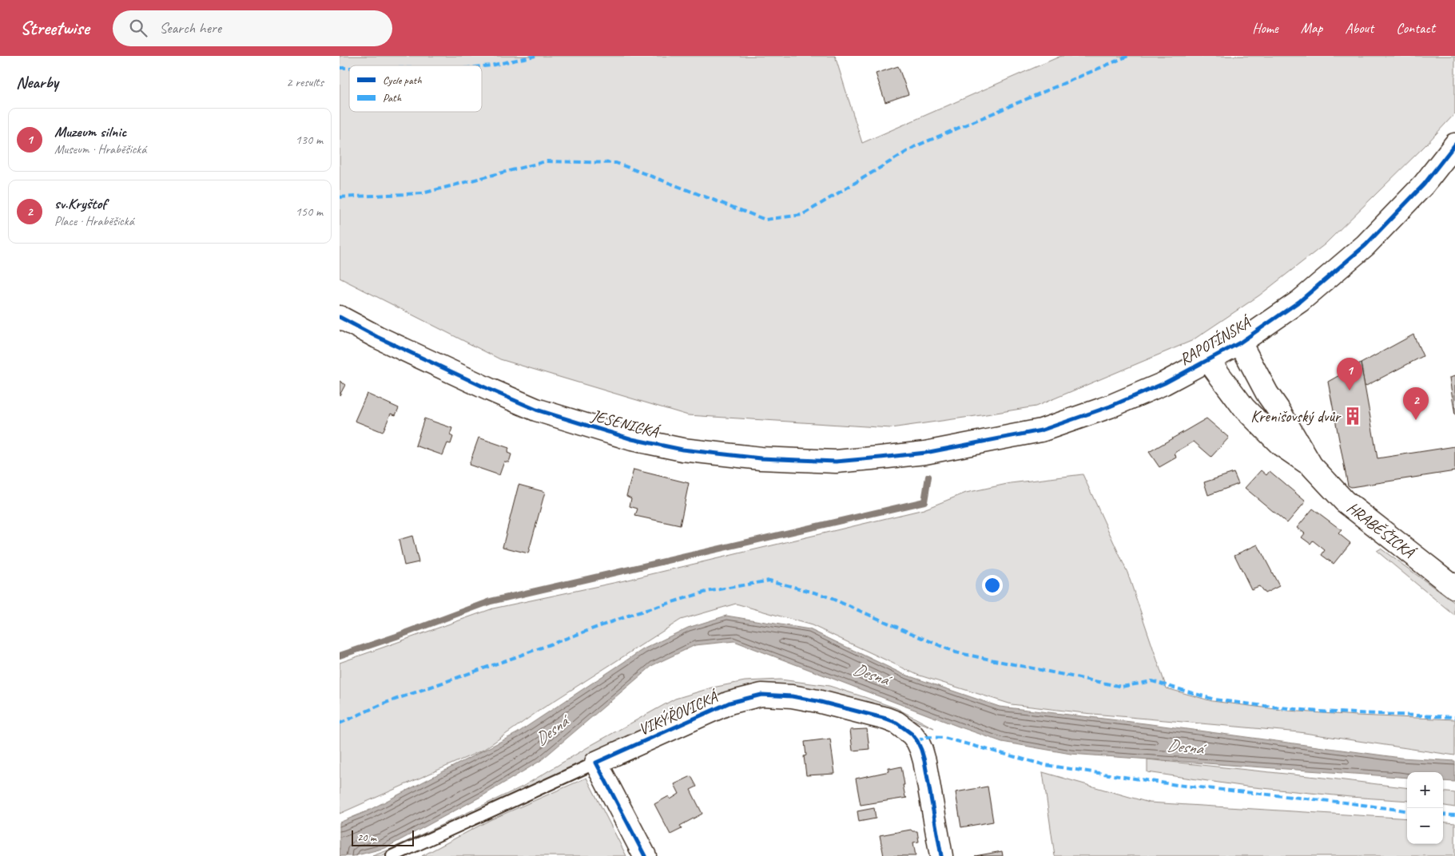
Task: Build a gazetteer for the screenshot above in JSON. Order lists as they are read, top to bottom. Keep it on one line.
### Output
{"streets":{"main road":["RAPOTÍNSKÁ","JESENICKÁ","HRABĚŠICKÁ","VIKÝŘOVICKÁ"]},"crossings":[["RAPOTÍNSKÁ","JESENICKÁ"],["RAPOTÍNSKÁ","HRABĚŠICKÁ"]],"water":["Desná"],"places":{"building":["Krenišovský dvůr"]},"legend":["Cycle path","Path"],"scale_bar":"20 m","page":{"header":"Streetwise","search":"Search here","nav":["Home","Map","About","Contact"],"heading":["Nearby","2 results"],"list":[{"mark":"1","name":"Muzeum silnic","note":"Museum · Hraběšická","value":"130 m"},{"mark":"2","name":"sv.Kryštof","note":"Place · Hraběšická","value":"150 m"}],"pins":["1","2"],"map_buttons":["+","−"],"scale":"20 m"}}
